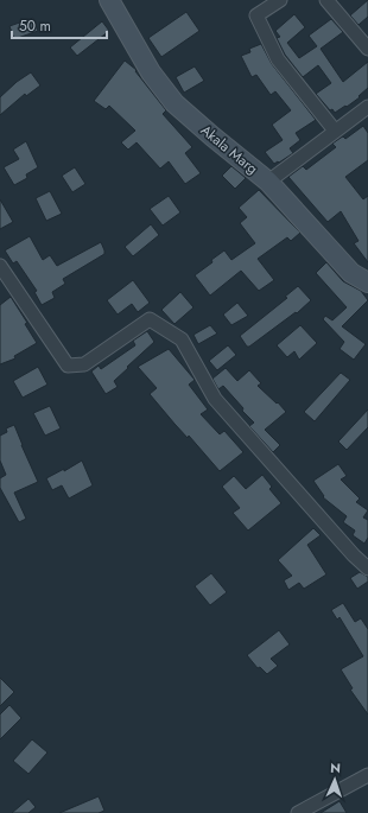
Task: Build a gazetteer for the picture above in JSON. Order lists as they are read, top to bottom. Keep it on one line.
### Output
{"streets":{"main road":["Akala Marg"]},"scale_bar":"50 m","north":"top"}
